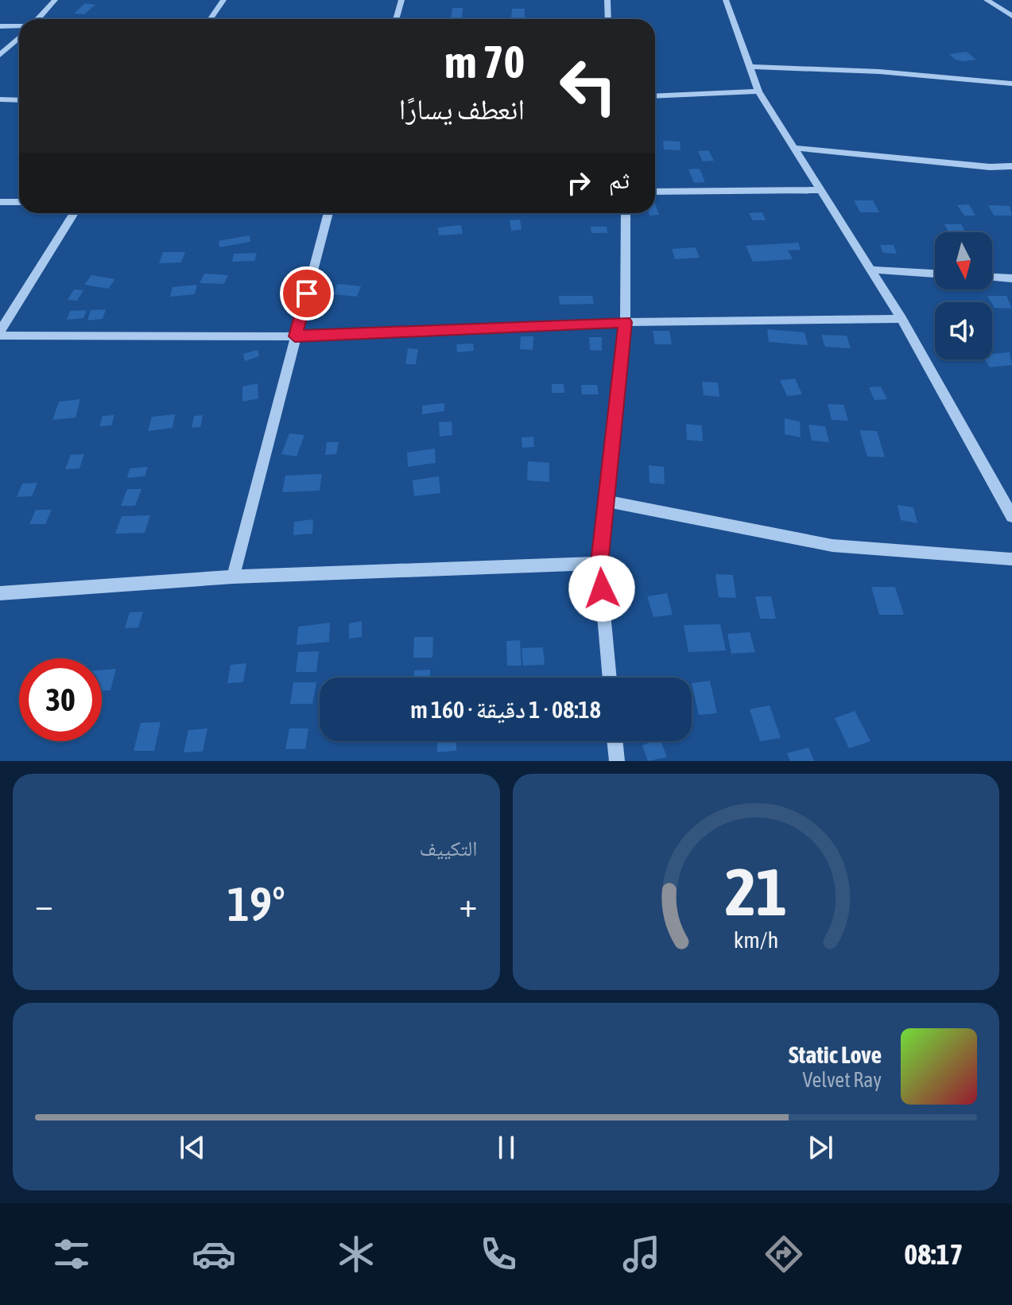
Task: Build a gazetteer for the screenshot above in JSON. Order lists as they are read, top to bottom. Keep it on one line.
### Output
{"north":"bottom","page":{"turn":["70 m","انعطف يسارًا"],"then":"ثم","limit":"30","trip":"08:18 · 1 دقيقة · 160 m","tile":"التكييف","heat":["−","19°","+"],"song":["Static Love","Velvet Ray"],"tabs":"08:17","gauge":["21","km/h"]}}
